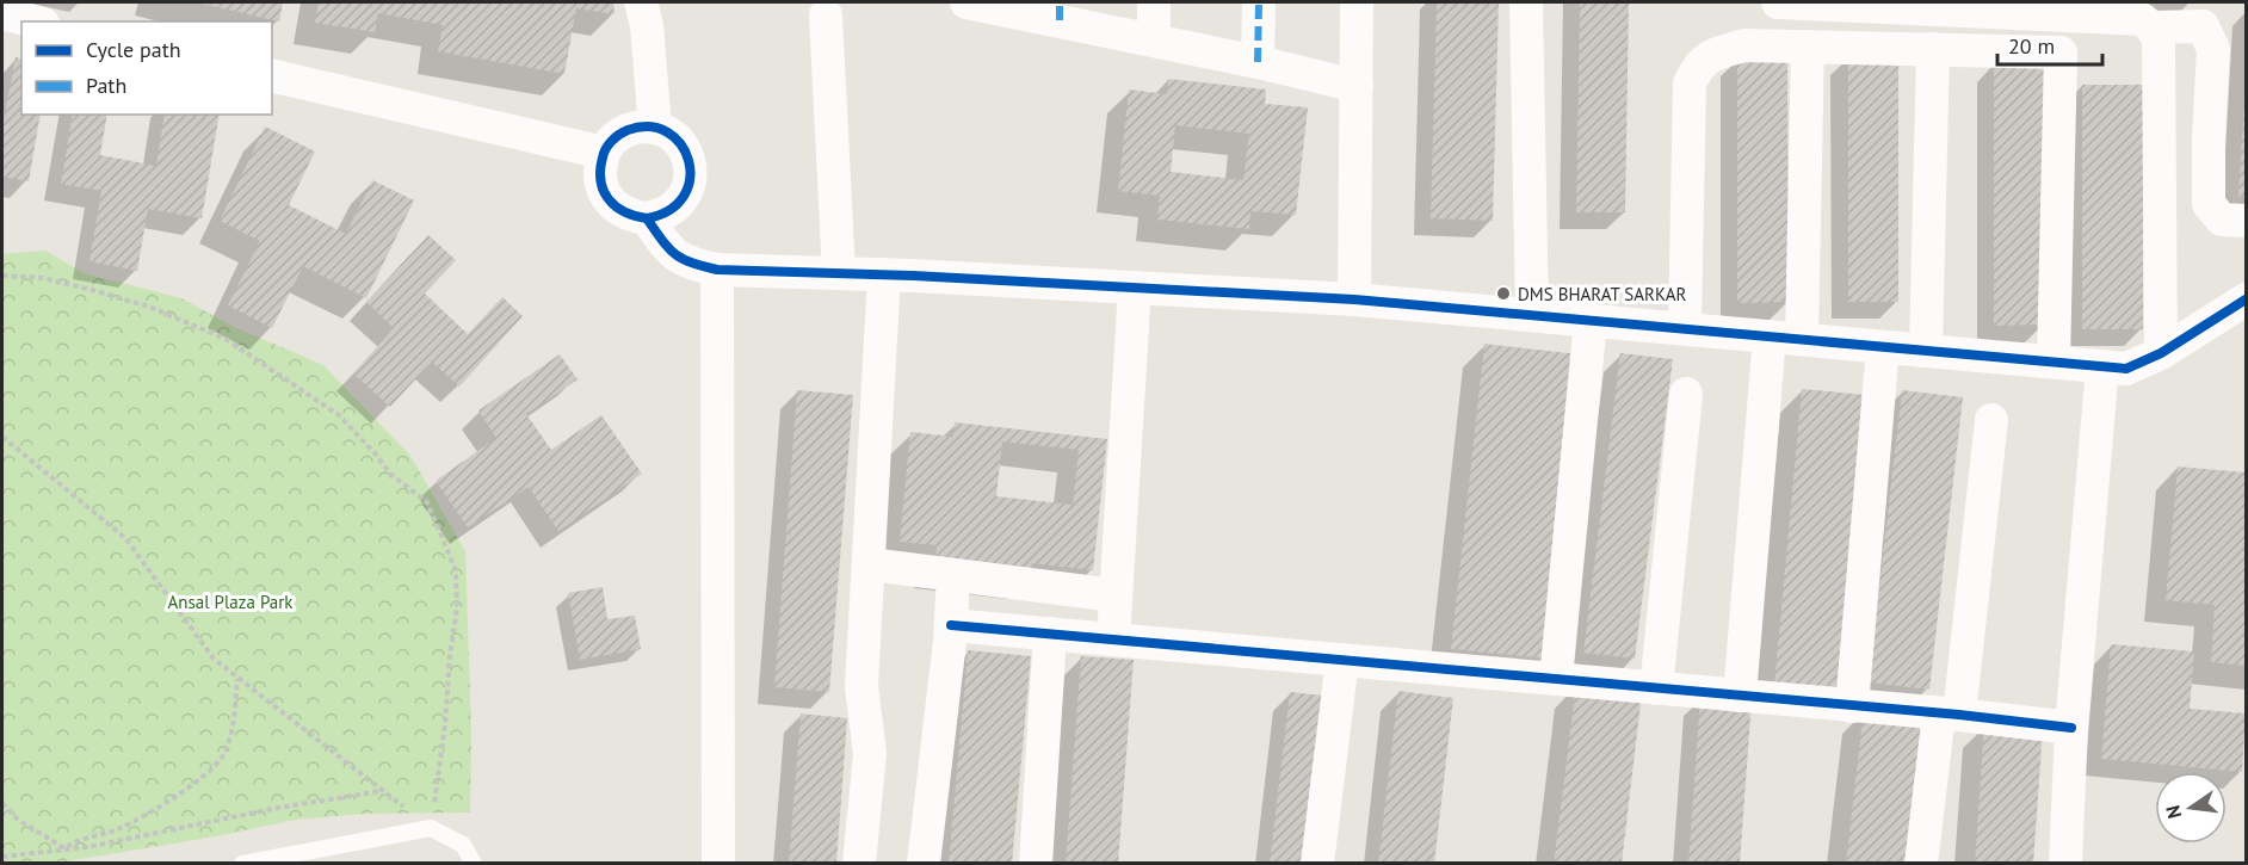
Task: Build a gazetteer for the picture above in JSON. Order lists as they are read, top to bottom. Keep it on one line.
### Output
{"parks":["Ansal Plaza Park"],"places":["DMS BHARAT SARKAR"],"legend":["Cycle path","Path"],"scale_bar":"20 m","north":"left"}
